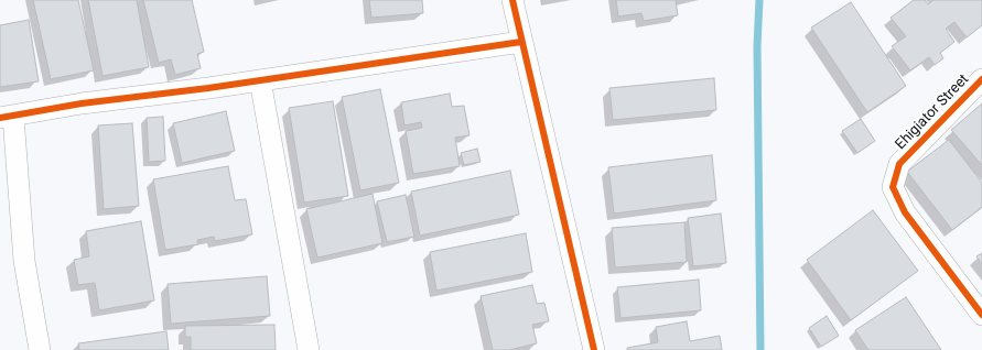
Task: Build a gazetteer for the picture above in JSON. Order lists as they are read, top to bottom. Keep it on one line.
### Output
{"streets":{"street":["Ehigiator Street"]}}
